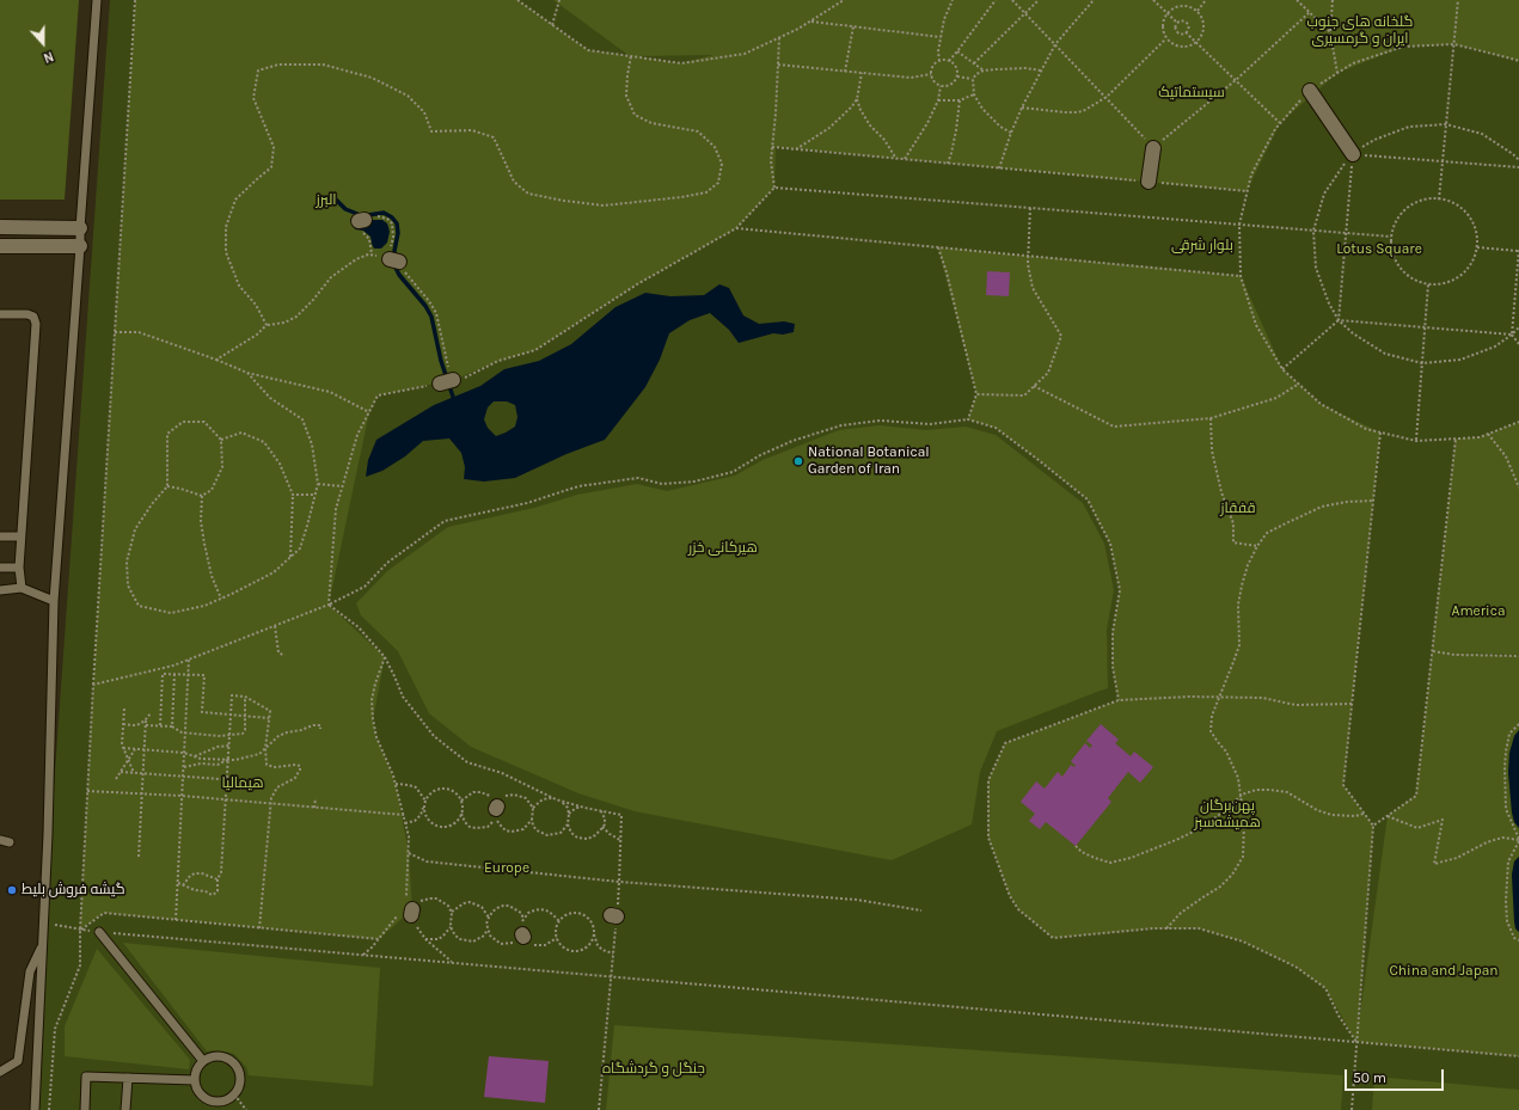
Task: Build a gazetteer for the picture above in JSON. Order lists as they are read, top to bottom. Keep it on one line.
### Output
{"parks":["گلخانه های جنوب ایران و گرمسیری","سیستماتیک","البرز","بلوار شرقی","Lotus Square","قفقاز","هیرکانی خزر","America","هیمالیا","پهن‌برگان همیشه‌سبز","Europe","China and Japan","جنگل و گردشگاه"],"places":["National Botanical Garden of Iran","گیشه فروش بلیط"],"scale_bar":"50 m","north":"bottom"}
